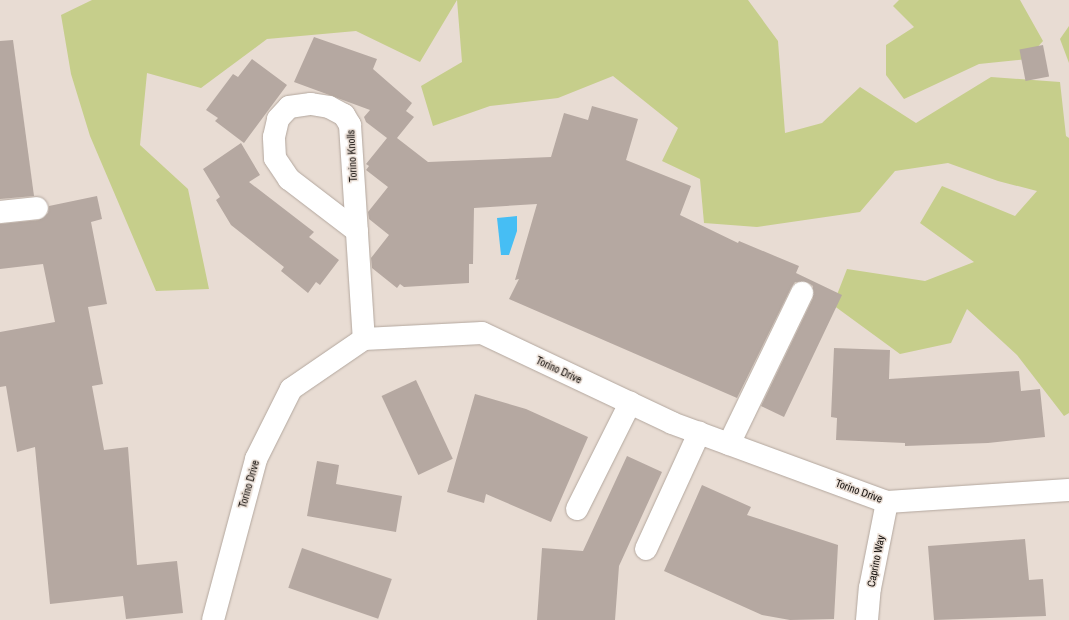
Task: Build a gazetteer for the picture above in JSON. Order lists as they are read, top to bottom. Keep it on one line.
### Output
{"streets":{"street":["Torino Knolls","Torino Drive","Caprino Way"]},"crossings":[["Torino Knolls","Torino Drive"],["Torino Drive","Caprino Way"]]}
